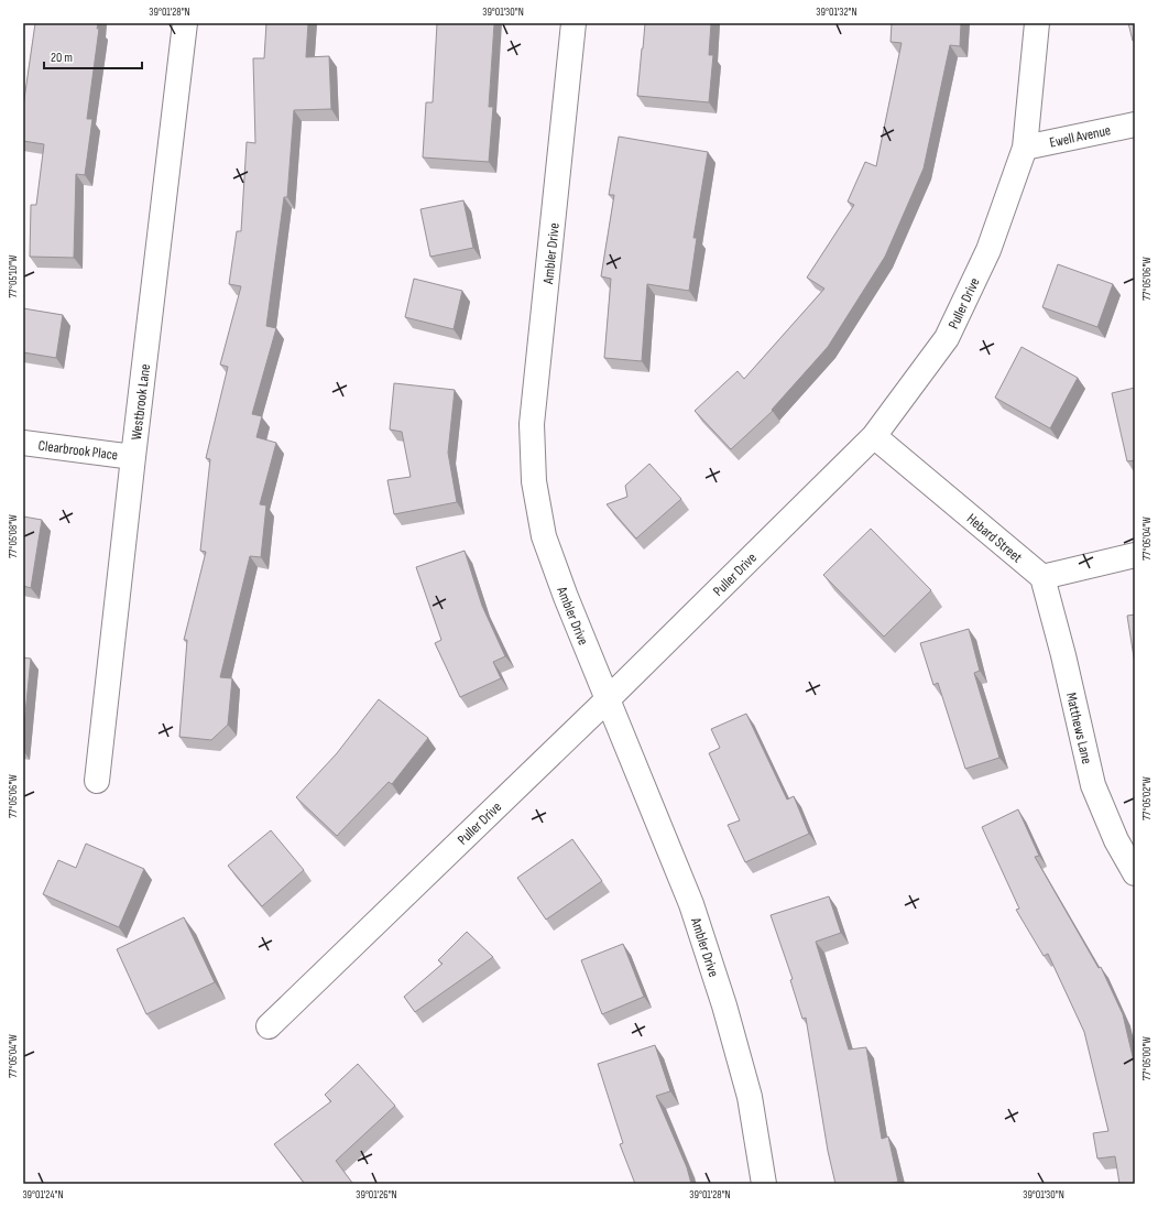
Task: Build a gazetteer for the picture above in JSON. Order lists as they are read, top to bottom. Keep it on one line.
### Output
{"streets":{"street":["Ewell Avenue","Ambler Drive","Puller Drive","Westbrook Lane","Clearbrook Place","Hebard Street","Matthews Lane"]},"crossings":[["Ewell Avenue","Puller Drive"],["Ambler Drive","Puller Drive"],["Puller Drive","Hebard Street"],["Westbrook Lane","Clearbrook Place"],["Hebard Street","Matthews Lane"]],"scale_bar":"20 m","coordinates":["39°01'28\"N","39°01'30\"N","39°01'32\"N","77°05'10\"W","77°05'06\"W","77°05'08\"W","77°05'04\"W","77°05'02\"W","77°05'00\"W","39°01'24\"N","39°01'26\"N"]}
